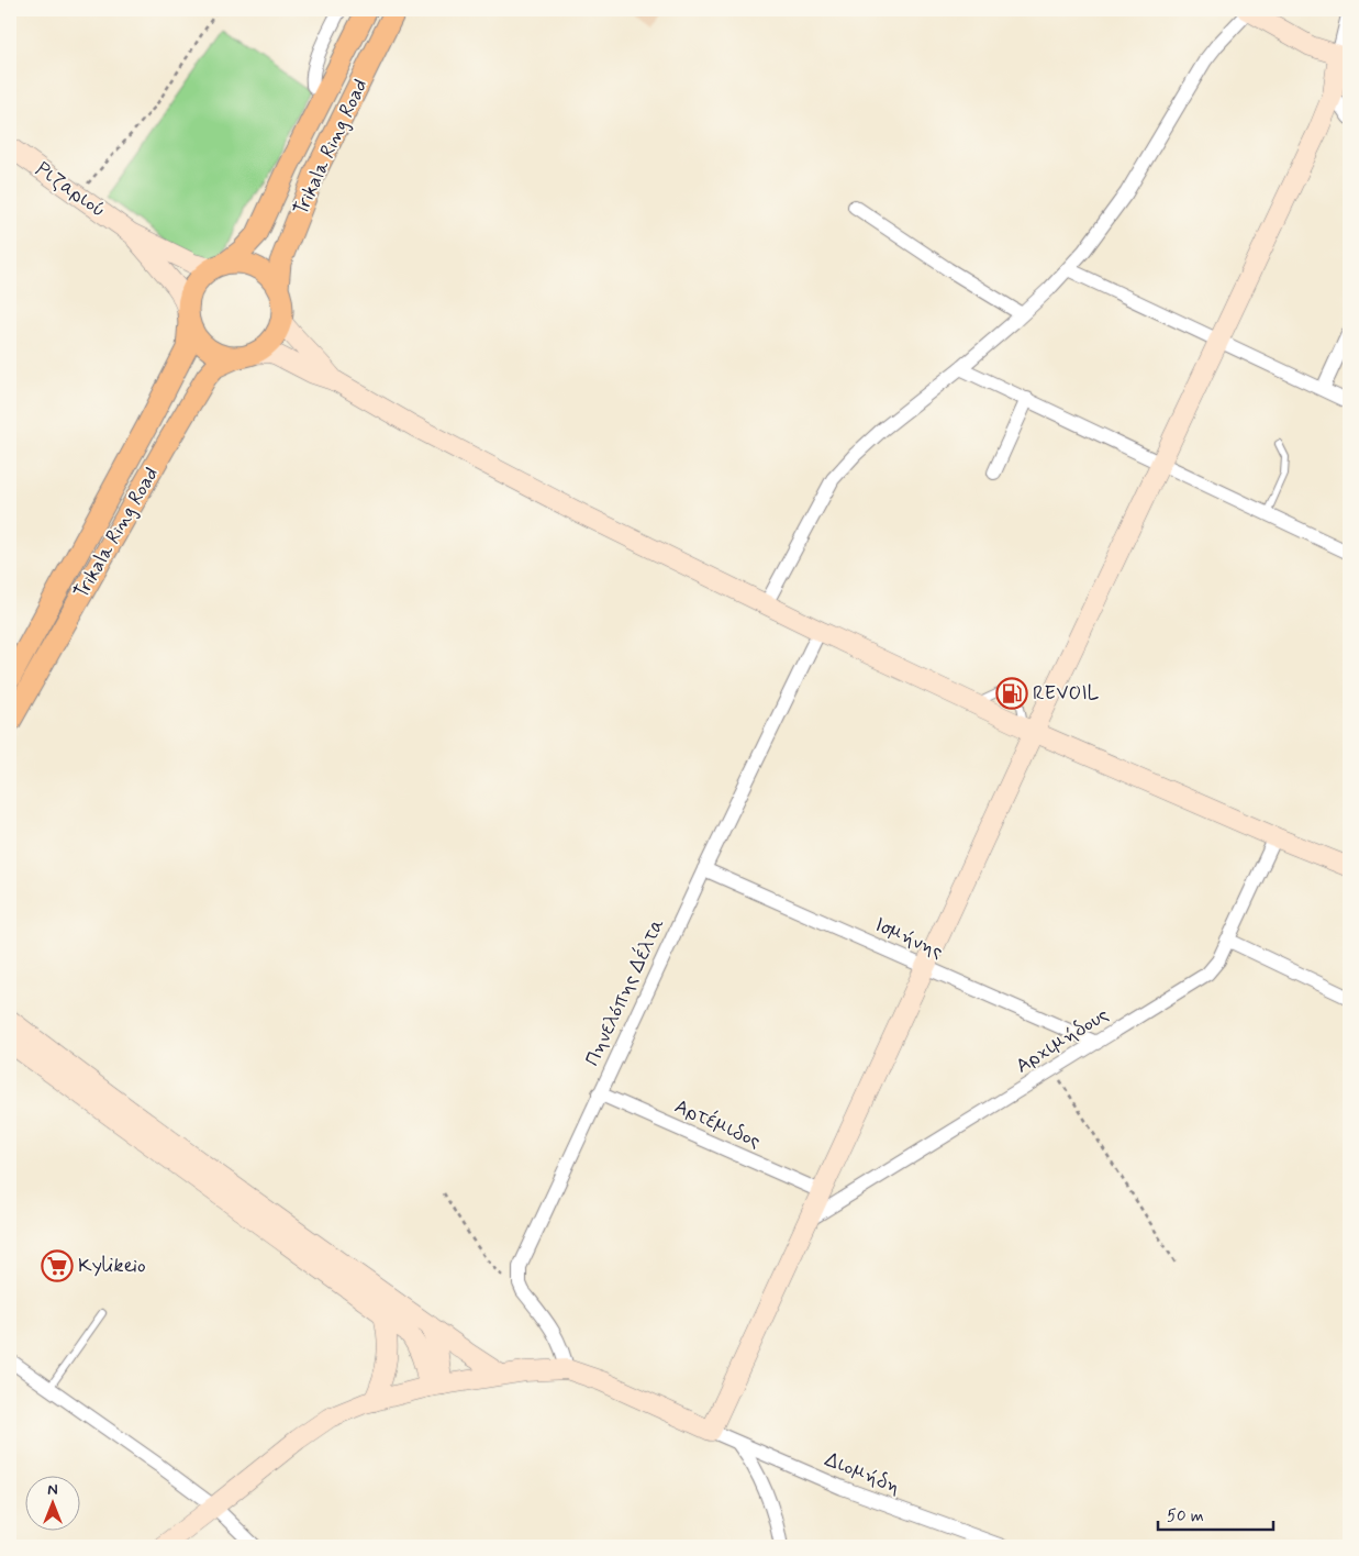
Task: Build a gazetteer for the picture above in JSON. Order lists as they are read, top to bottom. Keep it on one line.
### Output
{"streets":{"main road":["Trikala Ring Road"],"street":["Ριζαριού","Ισμήνης","Πηνελόπης Δέλτα","Αρχιμήδους","Αρτέμιδος","Διομήδη"]},"crossings":[["Trikala Ring Road","Ριζαριού"],["Ισμήνης","Πηνελόπης Δέλτα"],["Ισμήνης","Αρχιμήδους"],["Πηνελόπης Δέλτα","Αρτέμιδος"]],"places":{"fuel station":["REVOIL"],"supermarket":["Kylikeio"]},"scale_bar":"50 m","north":"top"}
